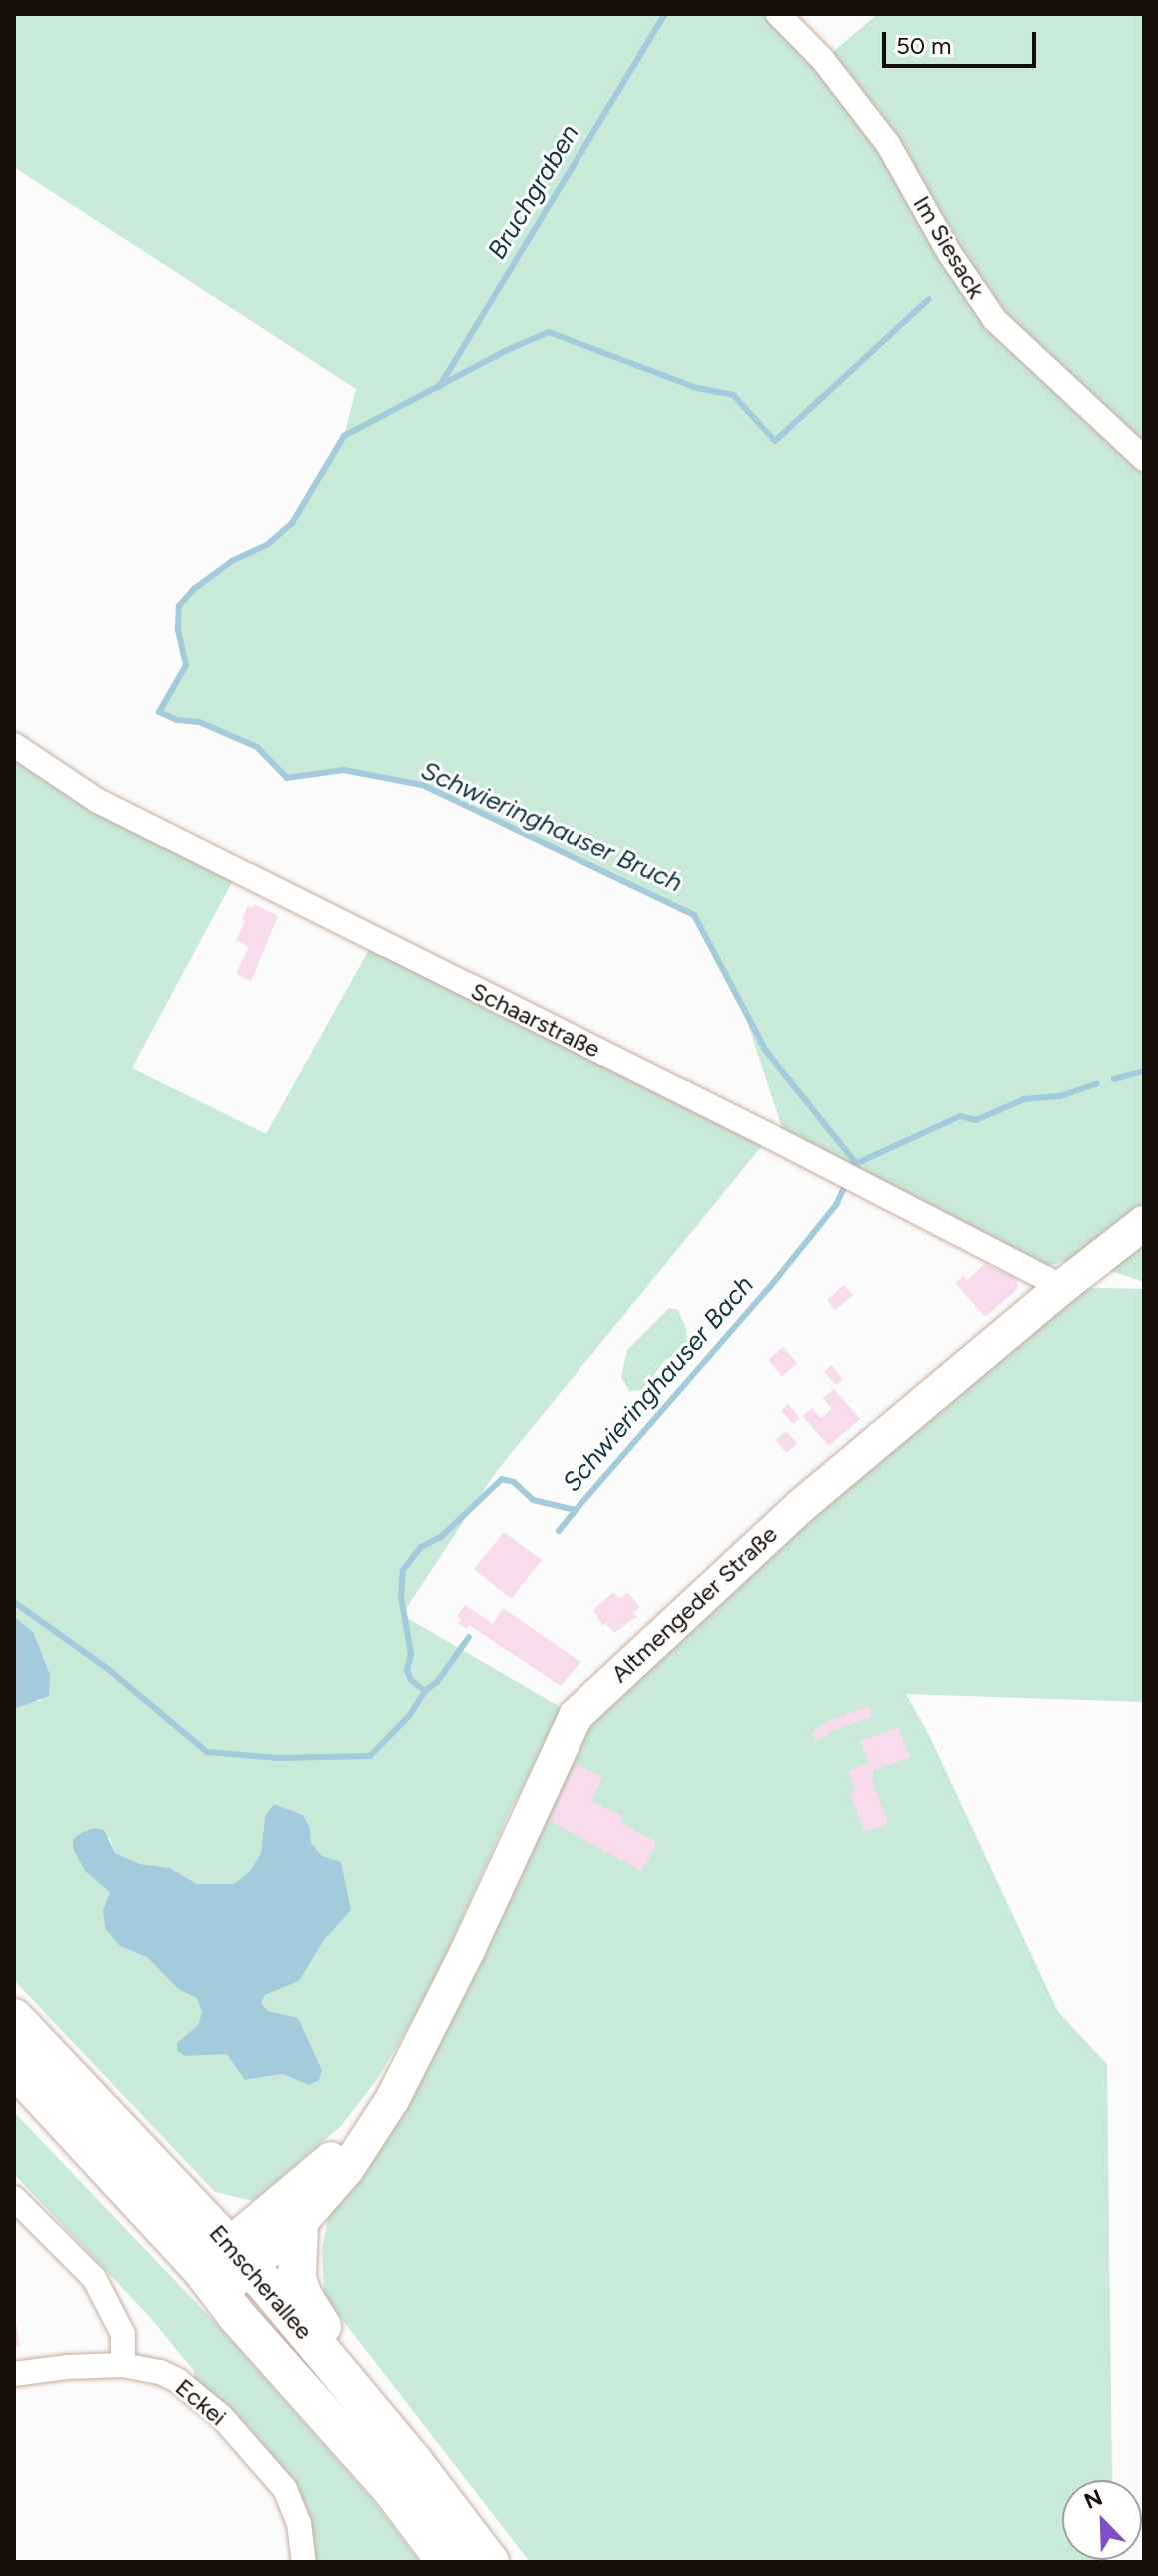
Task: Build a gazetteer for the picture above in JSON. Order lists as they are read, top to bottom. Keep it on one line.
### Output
{"streets":{"main road":["Emscherallee"],"street":["Im Siesack","Schaarstraße","Altmengeder Straße","Eckei"]},"crossings":[["Schaarstraße","Altmengeder Straße"],["Altmengeder Straße","Emscherallee"]],"water":["Bruchgraben","Schwieringhauser Bruch","Schwieringhauser Bach"],"scale_bar":"50 m","north":"top left"}
